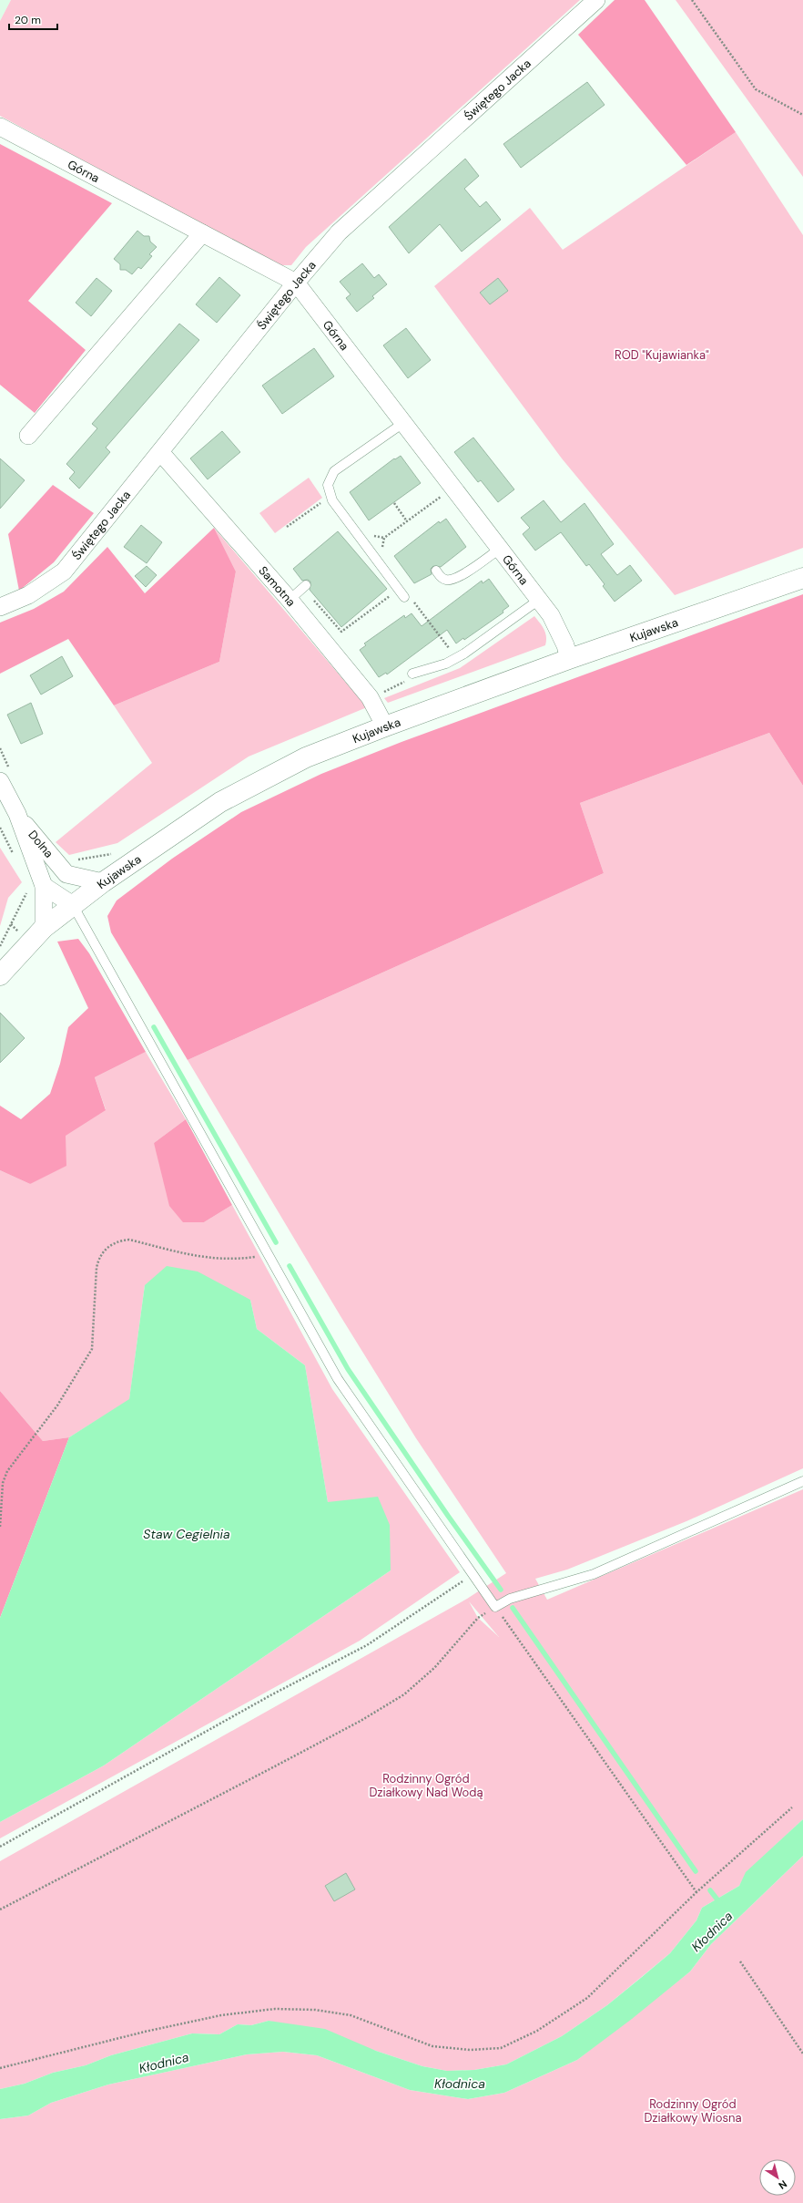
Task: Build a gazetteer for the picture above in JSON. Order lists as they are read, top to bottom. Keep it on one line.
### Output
{"streets":{"street":["Świętego Jacka","Górna","Samotna","Kujawska","Dolna"]},"crossings":[["Świętego Jacka","Górna"],["Świętego Jacka","Samotna"],["Górna","Kujawska"],["Samotna","Kujawska"],["Kujawska","Dolna"]],"water":["Staw Cegielnia","Kłodnica"],"parks":["ROD \"Kujawianka\"","Rodzinny Ogród Działkowy Nad Wodą","Rodzinny Ogród Działkowy Wiosna"],"scale_bar":"20 m","north":"bottom right"}
